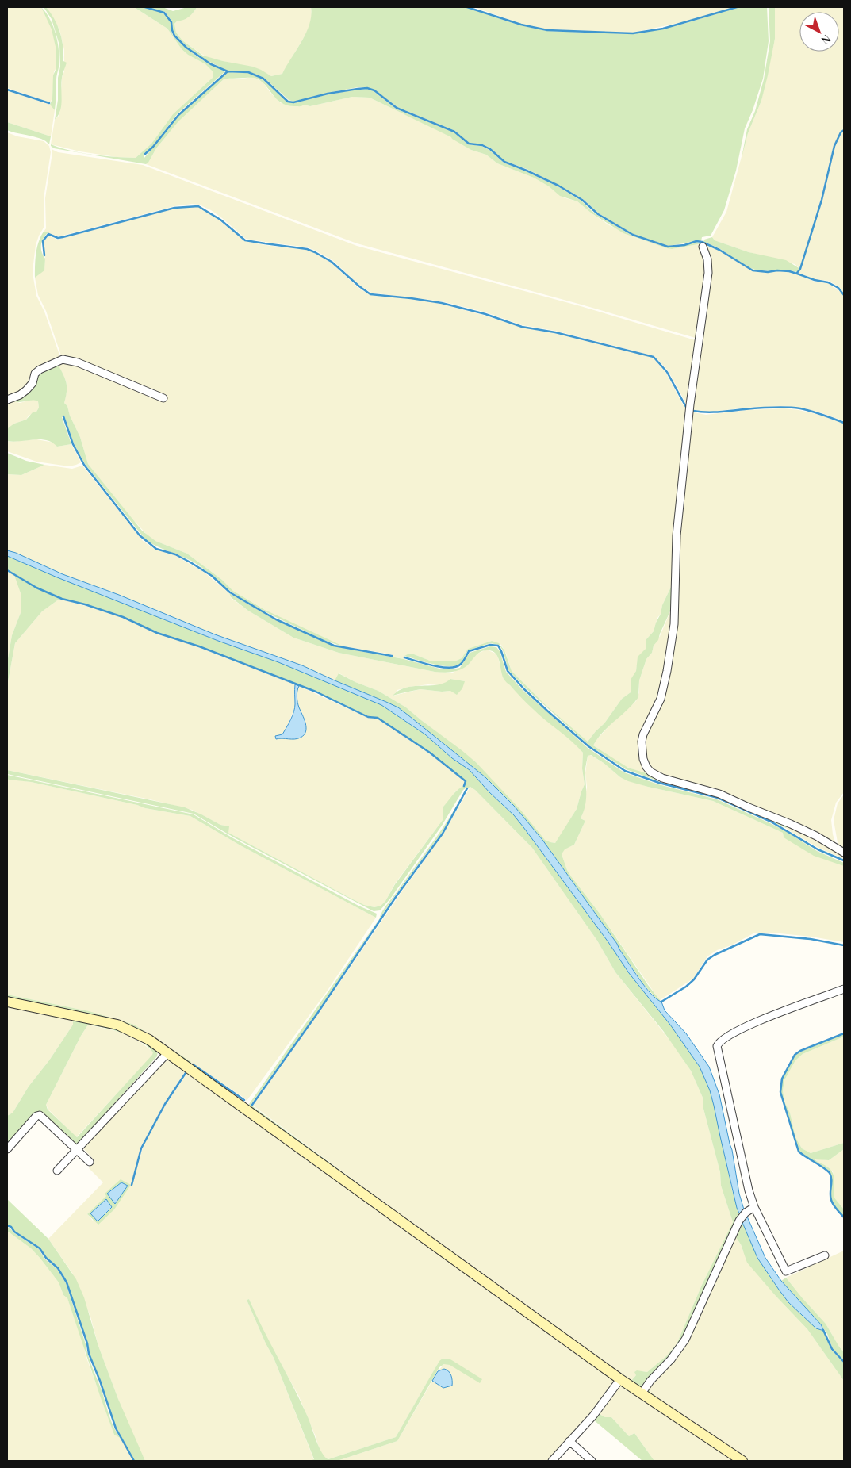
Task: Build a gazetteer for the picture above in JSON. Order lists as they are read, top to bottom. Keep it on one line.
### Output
{"north":"bottom right"}
